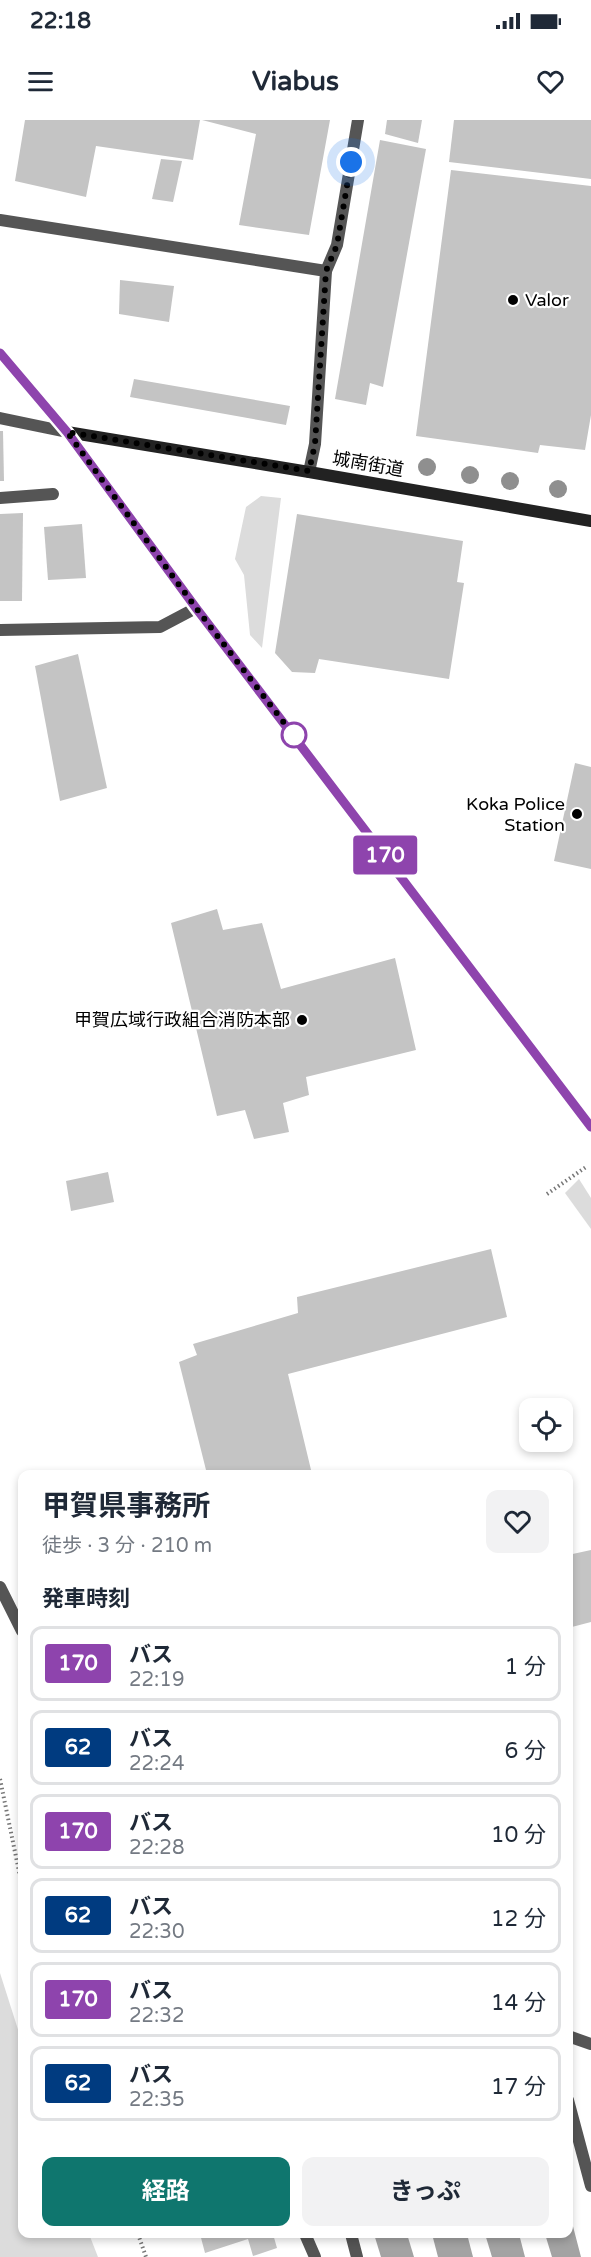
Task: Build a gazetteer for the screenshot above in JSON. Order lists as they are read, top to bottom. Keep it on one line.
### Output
{"streets":{"street":["城南街道"]},"places":["Valor","Koka Police Station","甲賀広域行政組合消防本部"],"lines":["bus line 170"],"page":{"status":"22:18","header":"Viabus","on_map":"170","heading":[["甲賀県事務所","徒歩 · 3 分 · 210 m"],"発車時刻"],"list":[{"mark":"170","name":"バス","note":"22:19","value":"1 分"},{"mark":"62","name":"バス","note":"22:24","value":"6 分"},{"mark":"170","name":"バス","note":"22:28","value":"10 分"},{"mark":"62","name":"バス","note":"22:30","value":"12 分"},{"mark":"170","name":"バス","note":"22:32","value":"14 分"},{"mark":"62","name":"バス","note":"22:35","value":"17 分"}],"buttons":["経路","きっぷ"]}}
